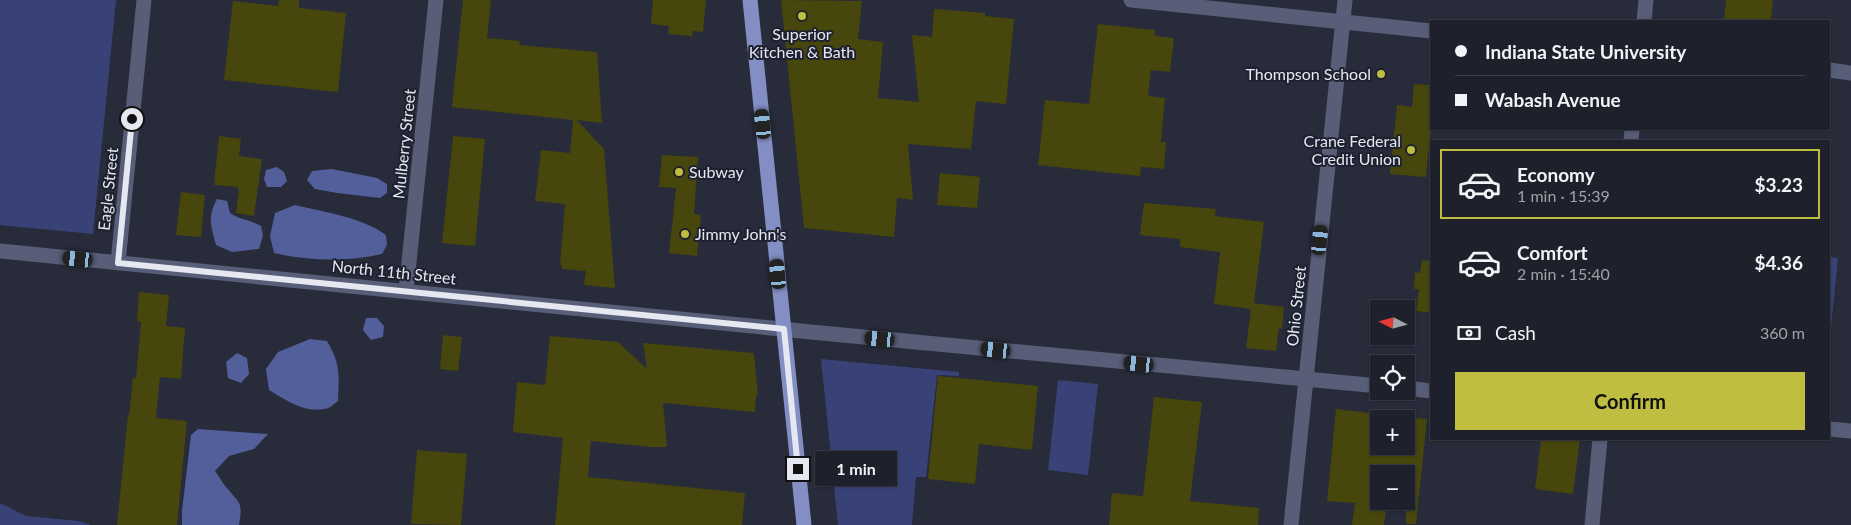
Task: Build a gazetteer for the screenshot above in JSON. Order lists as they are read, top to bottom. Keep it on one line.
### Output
{"streets":{"street":["Mulberry Street","Eagle Street","North 11th Street","Ohio Street"]},"crossings":[["Mulberry Street","North 11th Street"],["Eagle Street","North 11th Street"],["North 11th Street","Ohio Street"]],"places":["Superior Kitchen & Bath","Thompson School","Crane Federal Credit Union","Subway","Jimmy John's"],"north":"left","page":{"banner":["Indiana State University","Wabash Avenue"],"list":[{"name":"Economy","note":"1 min · 15:39","value":"$3.23"},{"name":"Comfort","note":"2 min · 15:40","value":"$4.36"}],"map_buttons":["+","−"],"pay":["Cash","360 m"],"buttons":"Confirm","bubble":"1 min"}}
